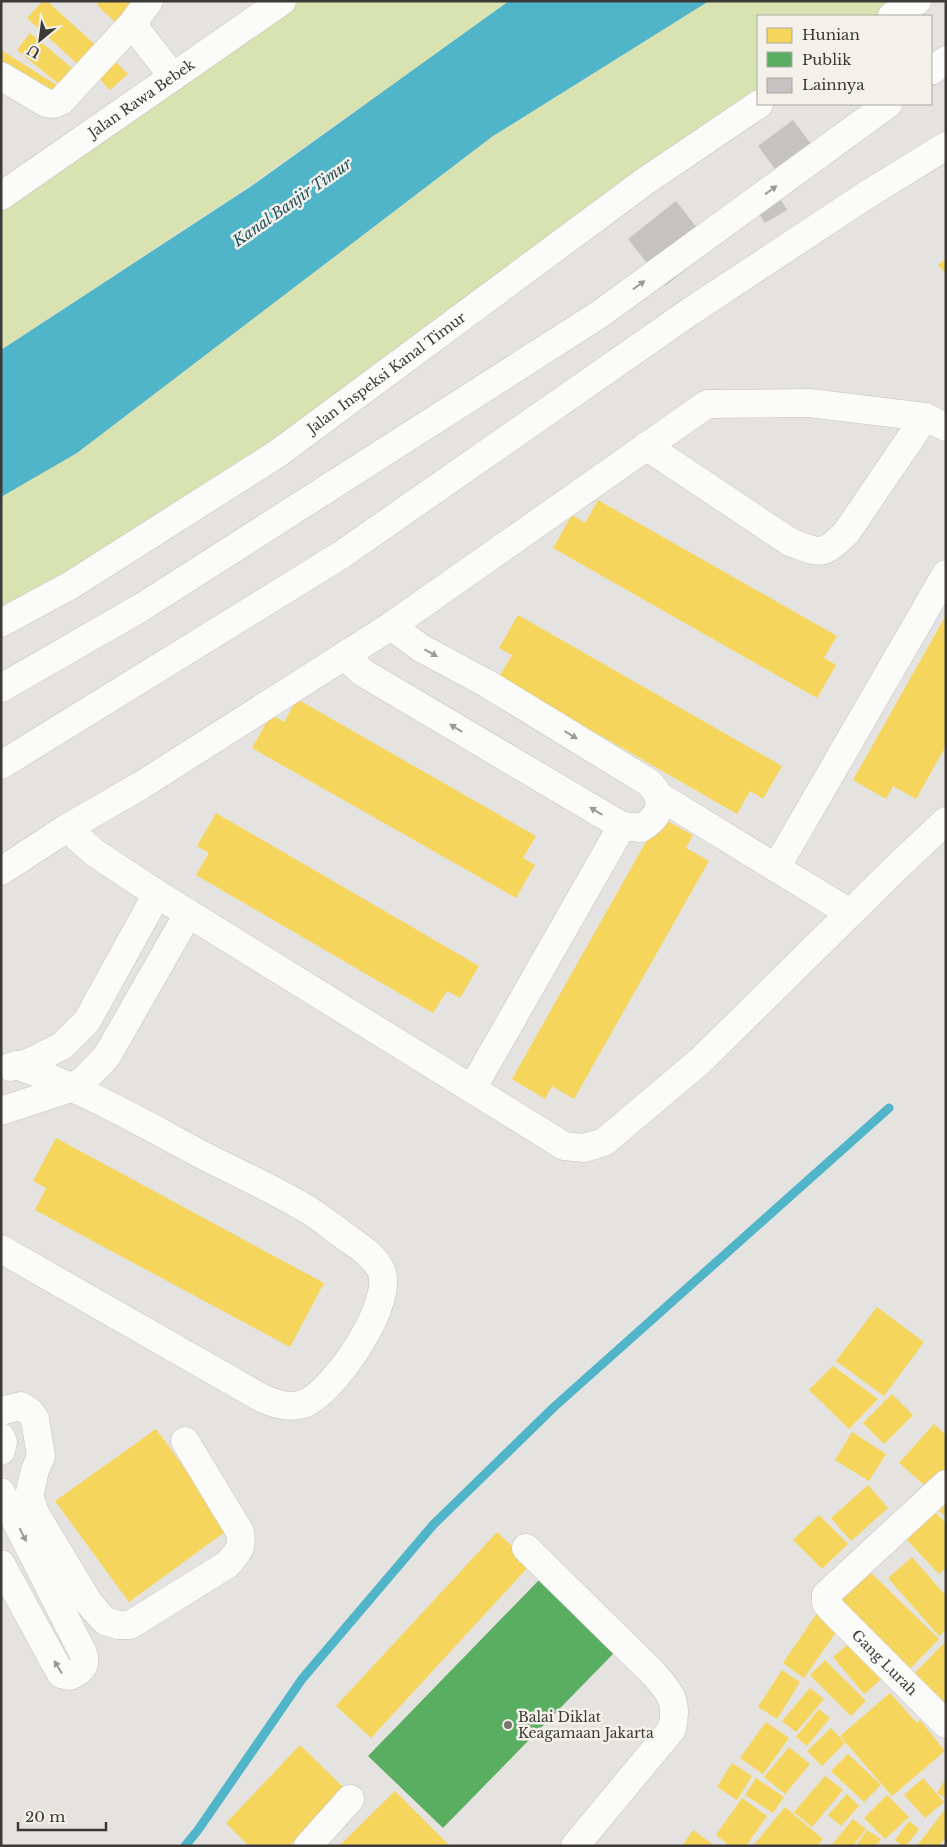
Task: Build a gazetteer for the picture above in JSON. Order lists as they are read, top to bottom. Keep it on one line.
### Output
{"streets":{"street":["Jalan Rawa Bebek","Jalan Inspeksi Kanal Timur","Gang Lurah"]},"water":["Kanal Banjir Timur"],"places":["Balai Diklat Keagamaan Jakarta"],"legend":["Hunian","Publik","Lainnya"],"scale_bar":"20 m","north":"bottom left"}
